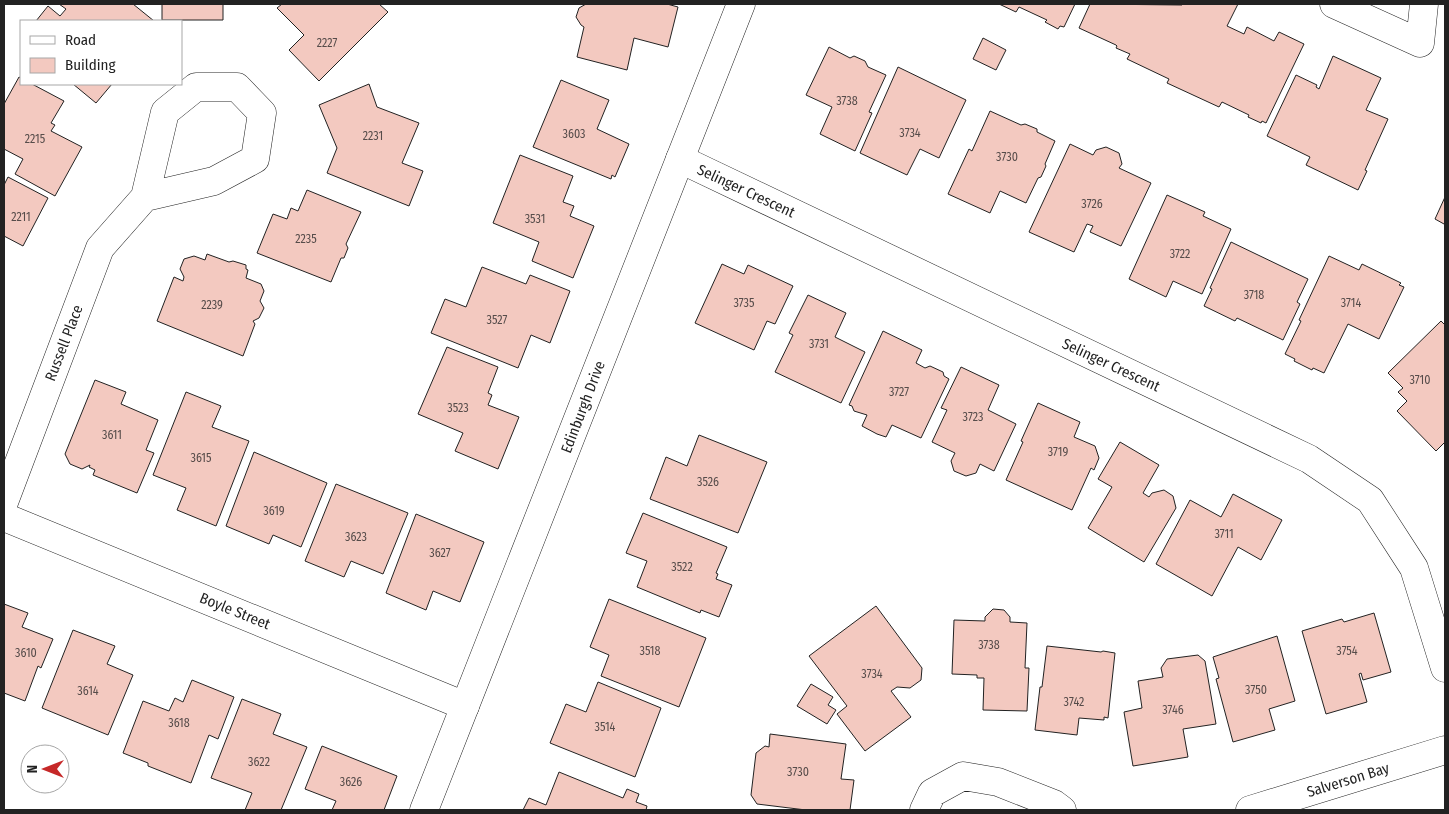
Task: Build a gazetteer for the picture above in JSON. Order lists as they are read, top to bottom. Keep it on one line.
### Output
{"streets":{"street":["Selinger Crescent","Russell Place","Edinburgh Drive","Boyle Street","Salverson Bay"]},"crossings":[["Selinger Crescent","Edinburgh Drive"],["Edinburgh Drive","Boyle Street"]],"house_numbers":["2227","3738","3734","3603","2231","2215","3730","3726","2211","3531","2235","3722","3718","3735","3714","2239","3527","3731","3710","3727","3523","3723","3611","3719","3615","3526","3619","3711","3623","3627","3522","3738","3518","3754","3610","3734","3750","3614","3742","3746","3618","3514","3622","3730","3626"],"legend":["Road","Building"],"north":"left"}
